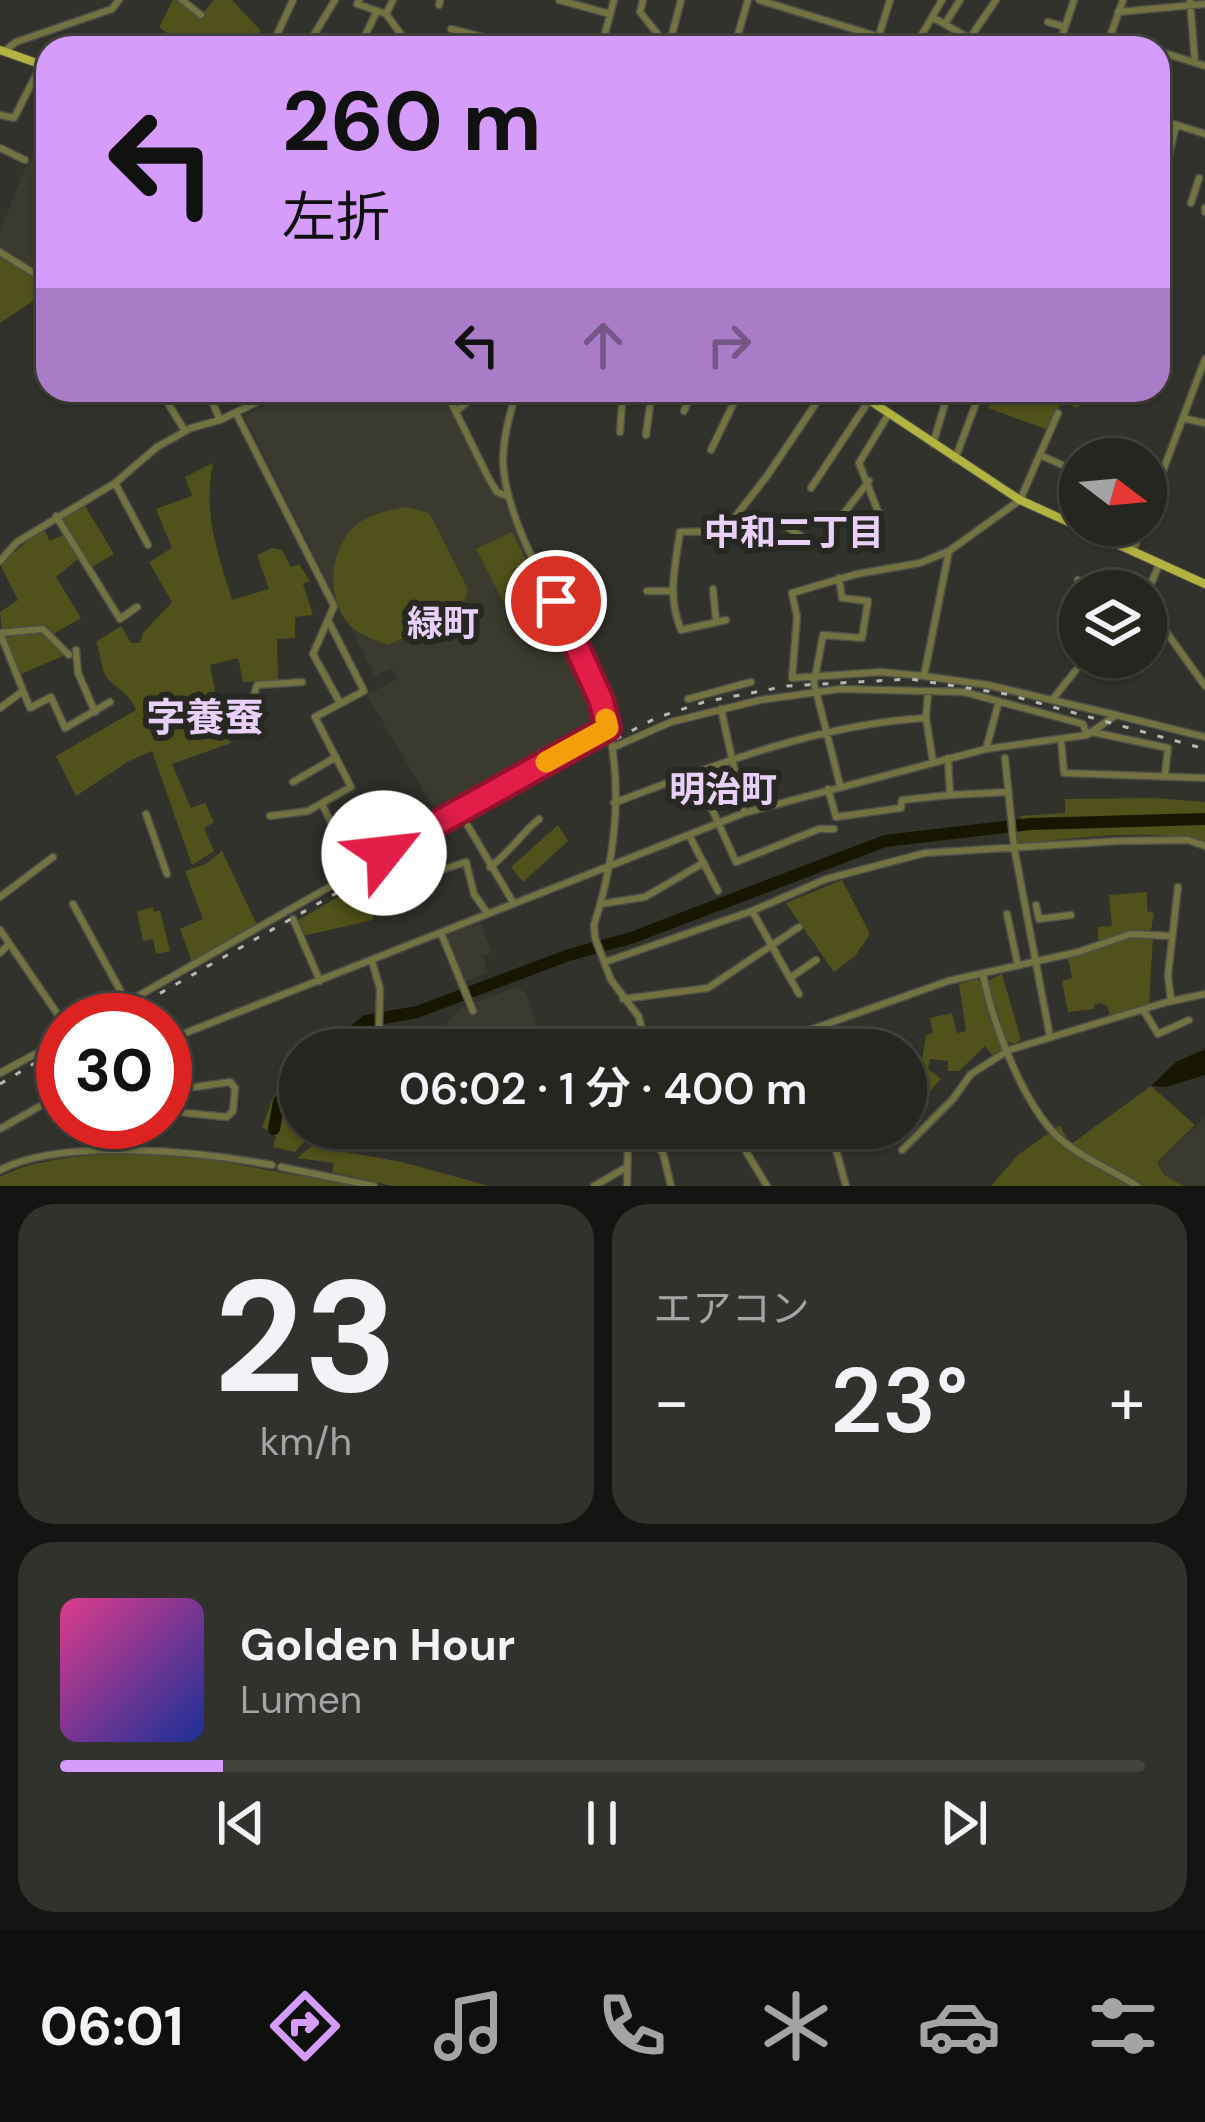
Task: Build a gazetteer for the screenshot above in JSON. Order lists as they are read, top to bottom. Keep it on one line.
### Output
{"districts":["中和二丁目","緑町","字養蚕","明治町"],"north":"right","page":{"turn":["260 m","左折"],"limit":"30","trip":"06:02 · 1 分 · 400 m","tile":[["23","km/h"],"エアコン"],"heat":["−","23°","+"],"song":["Golden Hour","Lumen"],"tabs":"06:01"}}
